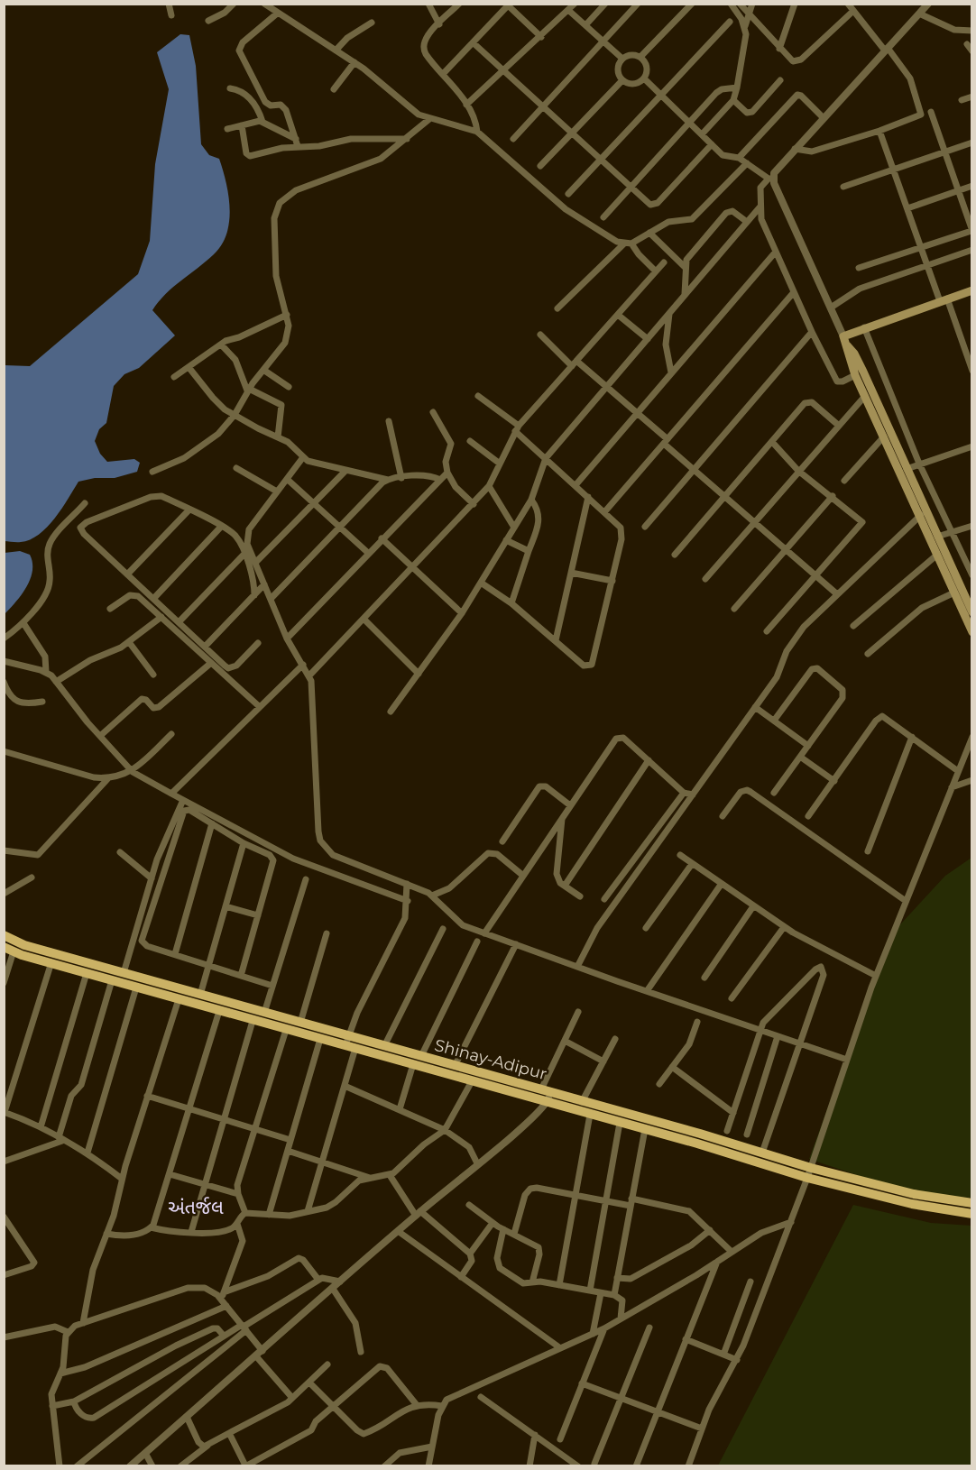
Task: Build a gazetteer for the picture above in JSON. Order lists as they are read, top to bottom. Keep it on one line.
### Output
{"streets":{"main road":["Shinay-Adipur"]},"districts":["અંતર્જલ"]}
